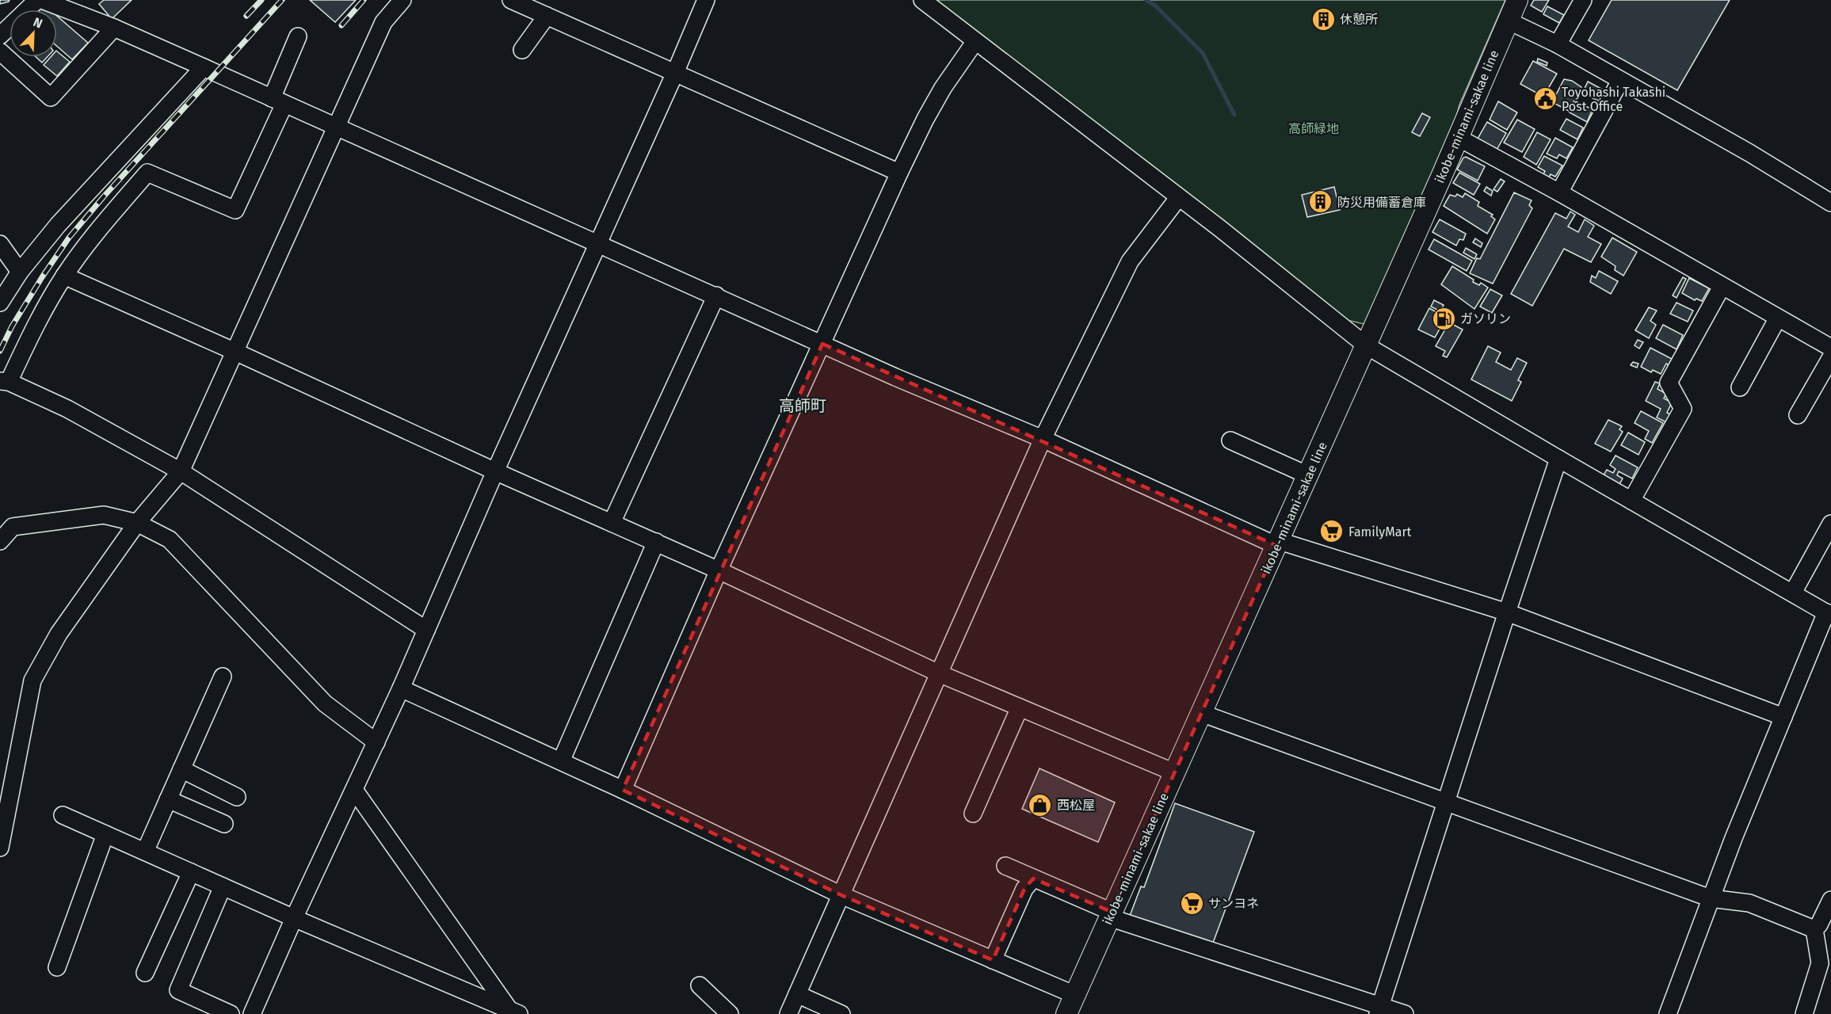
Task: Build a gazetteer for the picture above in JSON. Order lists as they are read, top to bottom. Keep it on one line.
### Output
{"streets":{"main road":["ikobe-minami-sakae line"]},"districts":["高師町"],"parks":["高師緑地"],"places":{"building":["休憩所","防災用備蓄倉庫"],"public building":["Toyohashi Takashi Post Office"],"fuel station":["ガソリン"],"supermarket":["FamilyMart","サンヨネ"],"shop":["西松屋"]},"north":"top right"}
